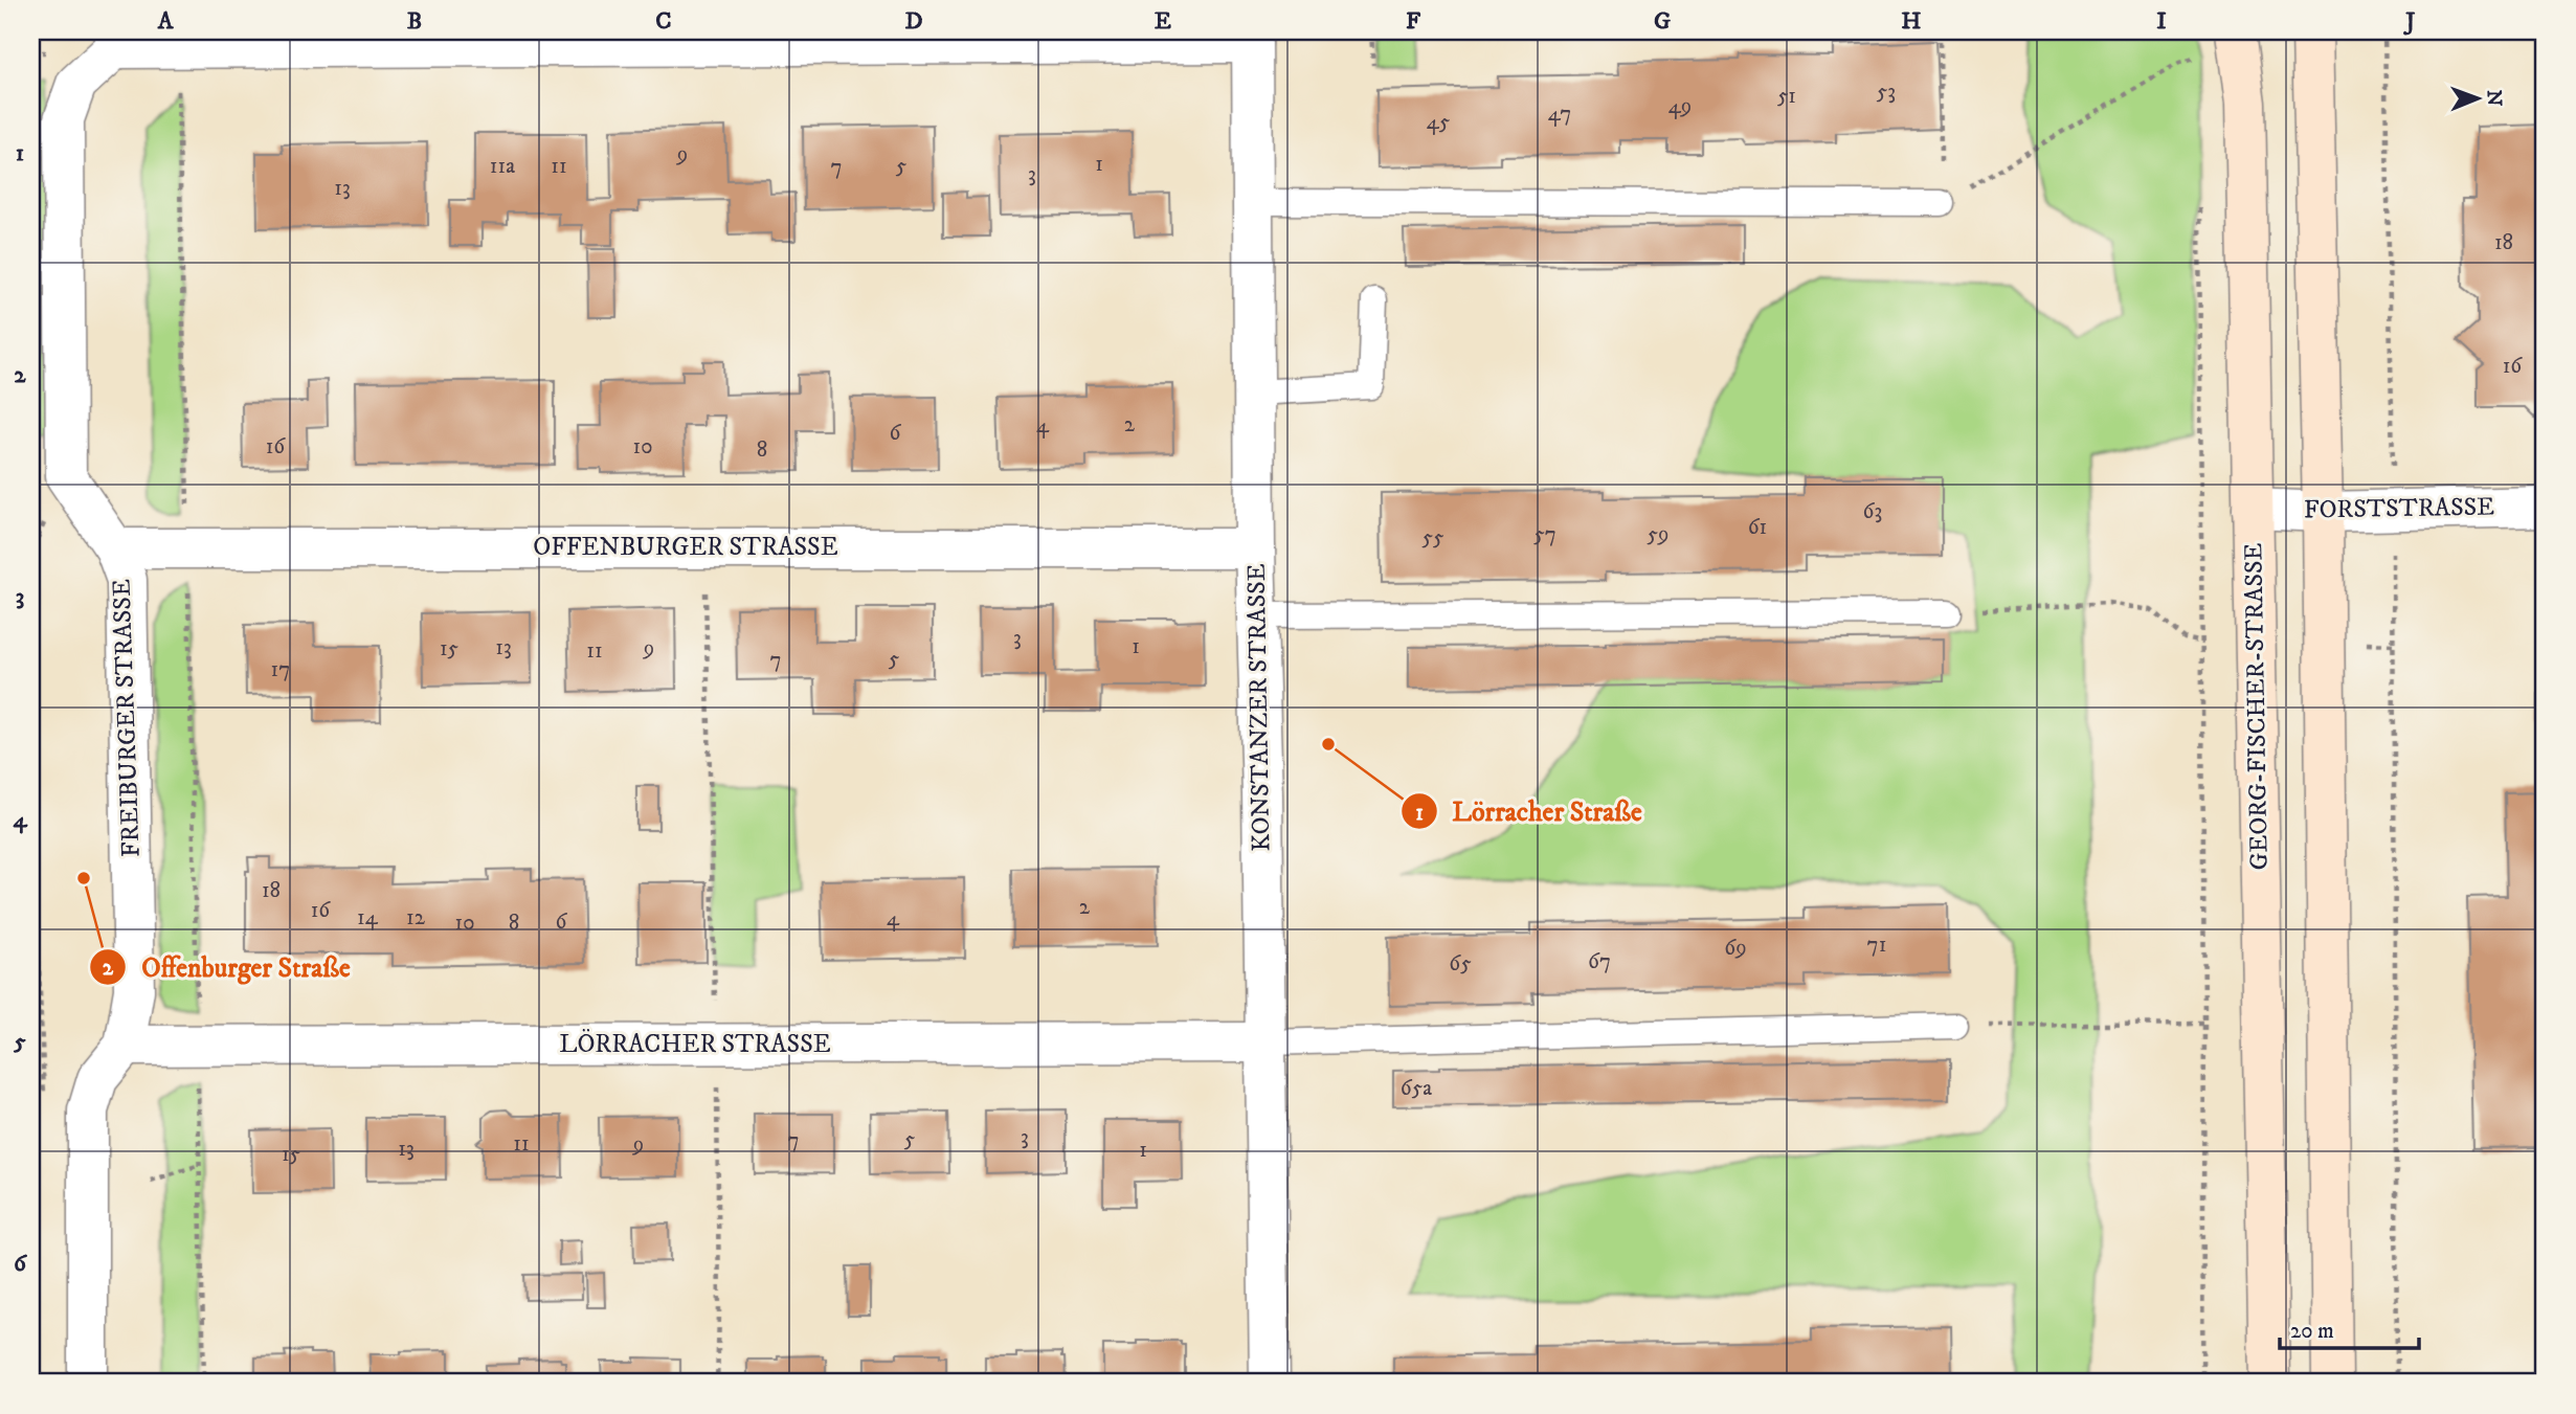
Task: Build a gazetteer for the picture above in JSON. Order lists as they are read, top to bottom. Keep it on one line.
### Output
{"streets":{"main road":["GEORG-FISCHER-STRASSE"],"street":["FORSTSTRASSE","OFFENBURGER STRASSE","KONSTANZER STRASSE","FREIBURGER STRASSE","LÖRRACHER STRASSE"]},"crossings":[["FORSTSTRASSE","GEORG-FISCHER-STRASSE"],["OFFENBURGER STRASSE","KONSTANZER STRASSE"],["OFFENBURGER STRASSE","FREIBURGER STRASSE"],["KONSTANZER STRASSE","LÖRRACHER STRASSE"],["FREIBURGER STRASSE","LÖRRACHER STRASSE"]],"places":["Lörracher Straße","Offenburger Straße"],"house_numbers":["53","51","49","47","45","9","1","11a","11","5","7","3","13","18","16","2","4","6","16","10","8","63","61","57","59","55","3","1","13","15","9","11","5","7","17","18","2","16","14","12","4","6","10","8","71","69","67","65","65a","3","5","7","11","9","13","1","15"],"scale_bar":"20 m","north":"right","grid":{"columns":["A","B","C","D","E","F","G","H","I","J"],"rows":["1","2","3","4","5","6"]}}
